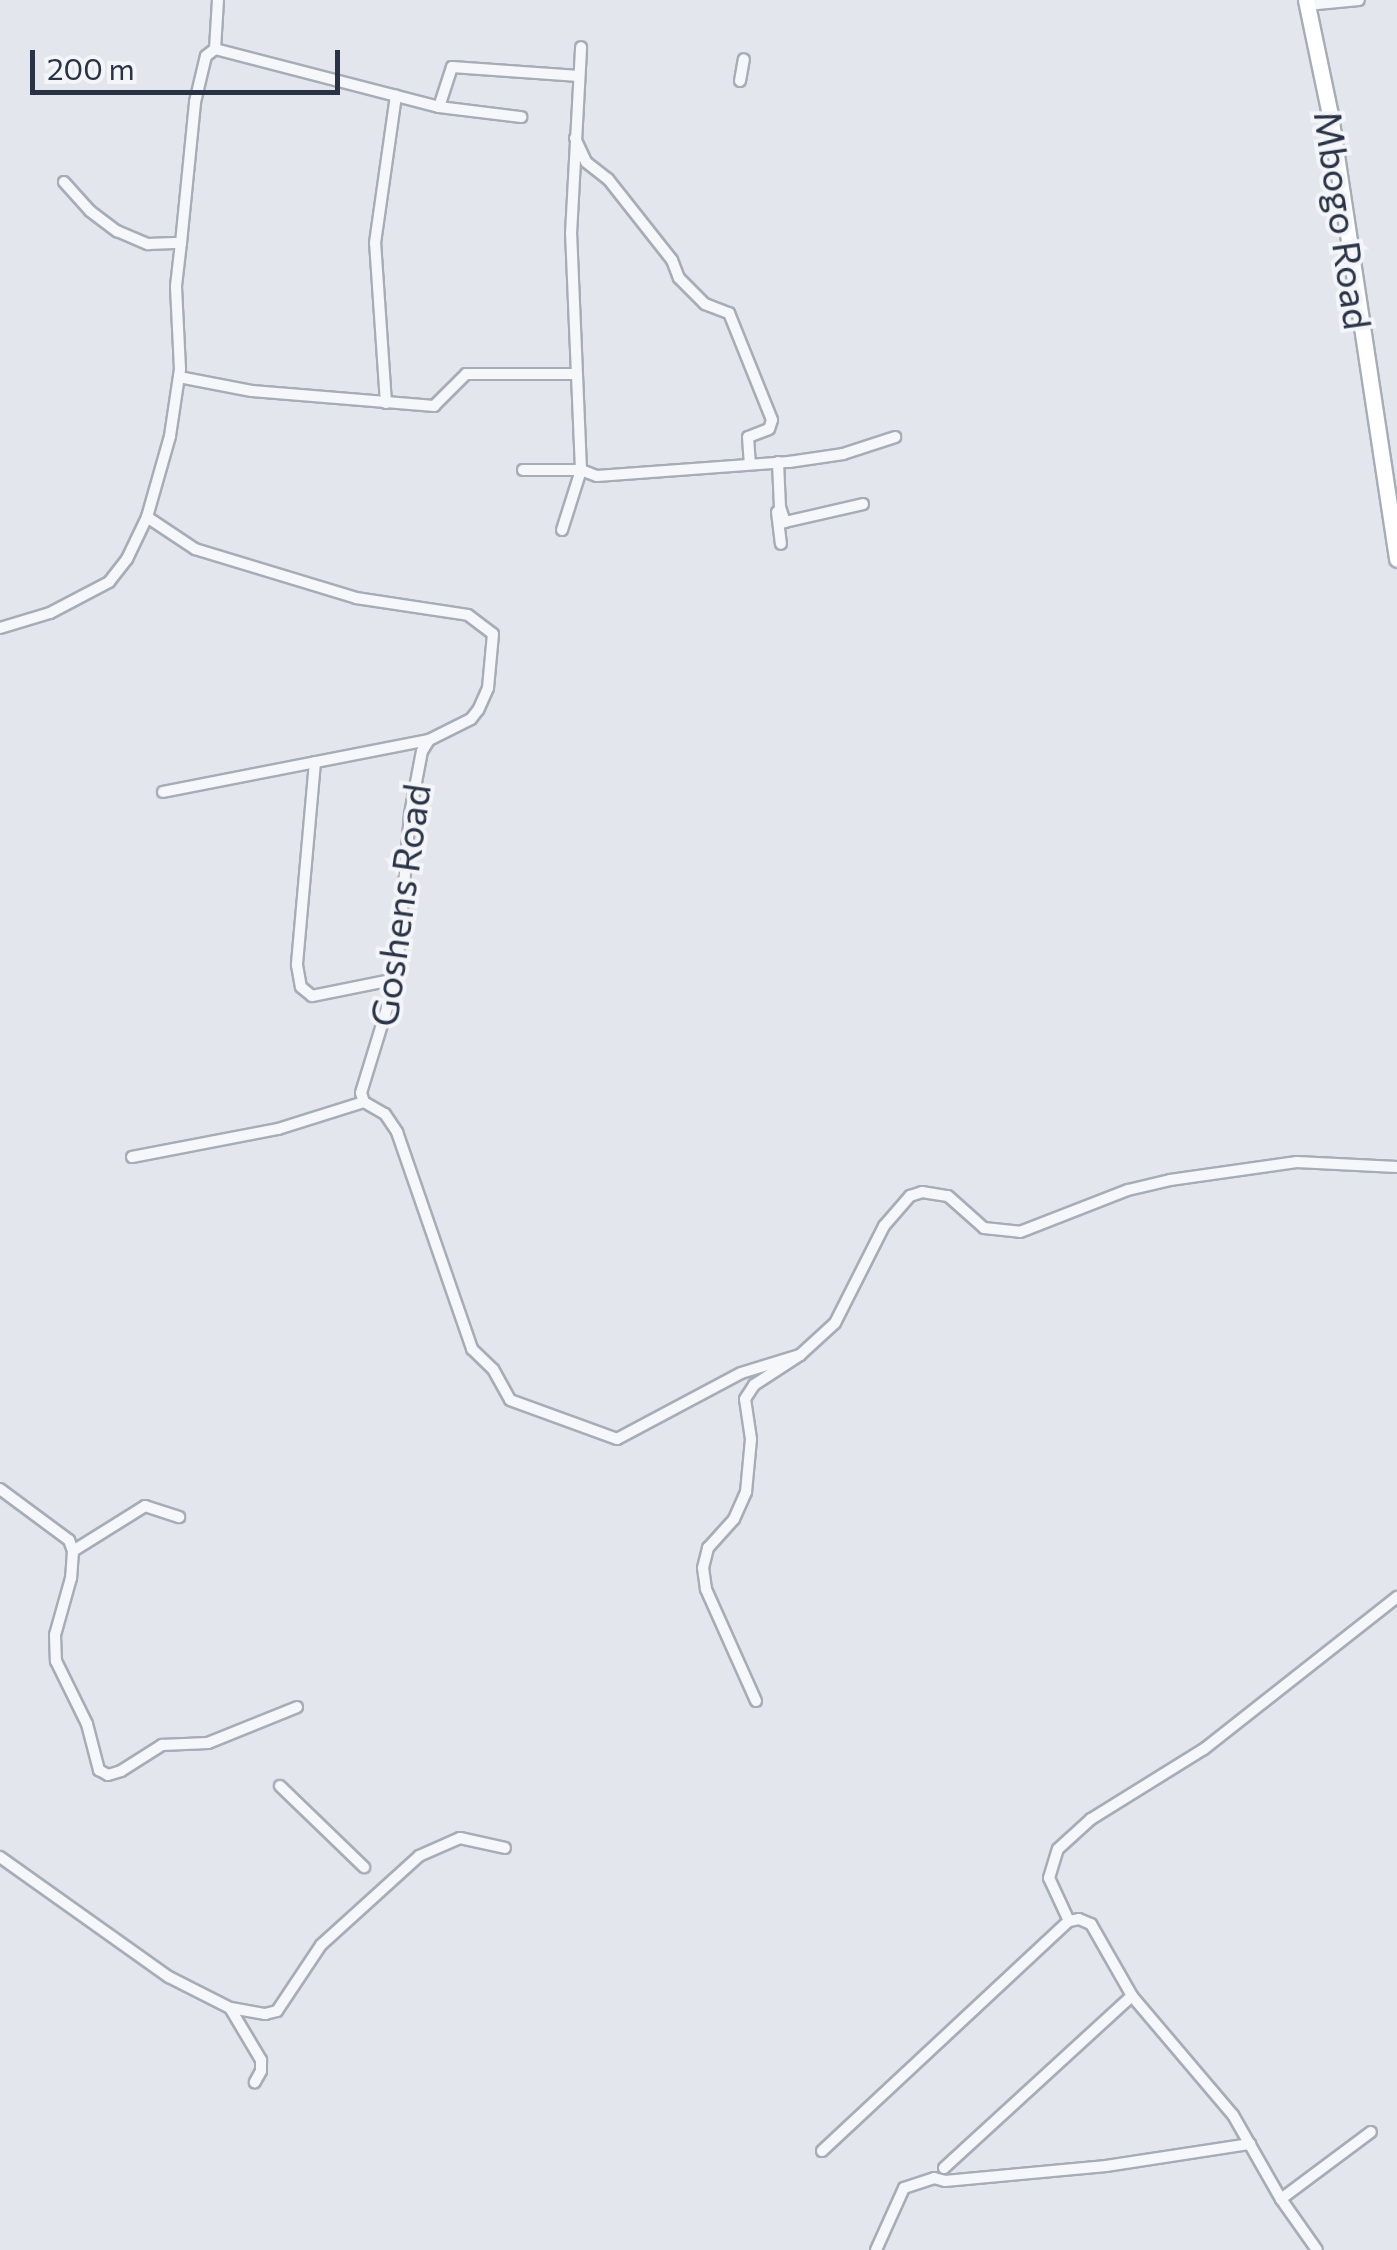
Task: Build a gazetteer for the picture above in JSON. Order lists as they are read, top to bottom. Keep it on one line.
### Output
{"streets":{"main road":["Mbogo Road"],"street":["Goshens Road"]},"scale_bar":"200 m"}
